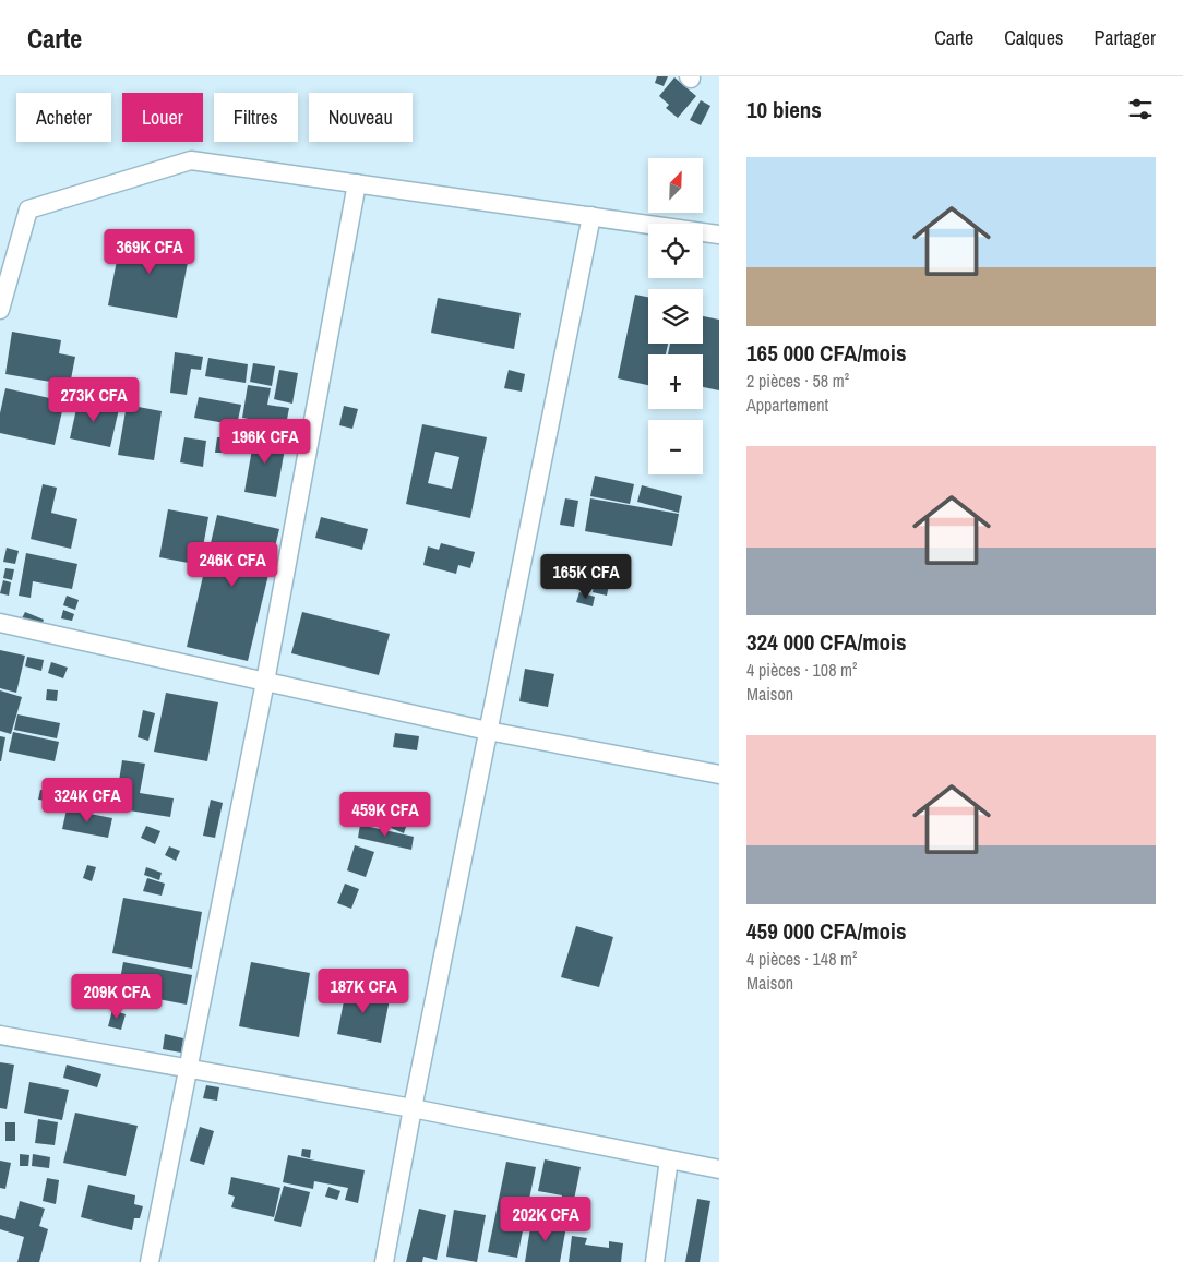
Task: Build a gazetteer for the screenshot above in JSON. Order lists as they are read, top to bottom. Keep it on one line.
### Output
{"north":"top right","page":{"header":"Carte","nav":["Carte","Calques","Partager"],"heading":"10 biens","chip":["Acheter","Louer","Filtres","Nouveau"],"list":[{"name":"165 000 CFA/mois","note":"2 pièces · 58 m² · Appartement"},{"name":"324 000 CFA/mois","note":"4 pièces · 108 m² · Maison"},{"name":"459 000 CFA/mois","note":"4 pièces · 148 m² · Maison"}],"map_buttons":["+","−"],"price":["369K CFA","273K CFA","196K CFA","246K CFA","165K CFA","324K CFA","459K CFA","187K CFA","209K CFA","202K CFA"]}}
